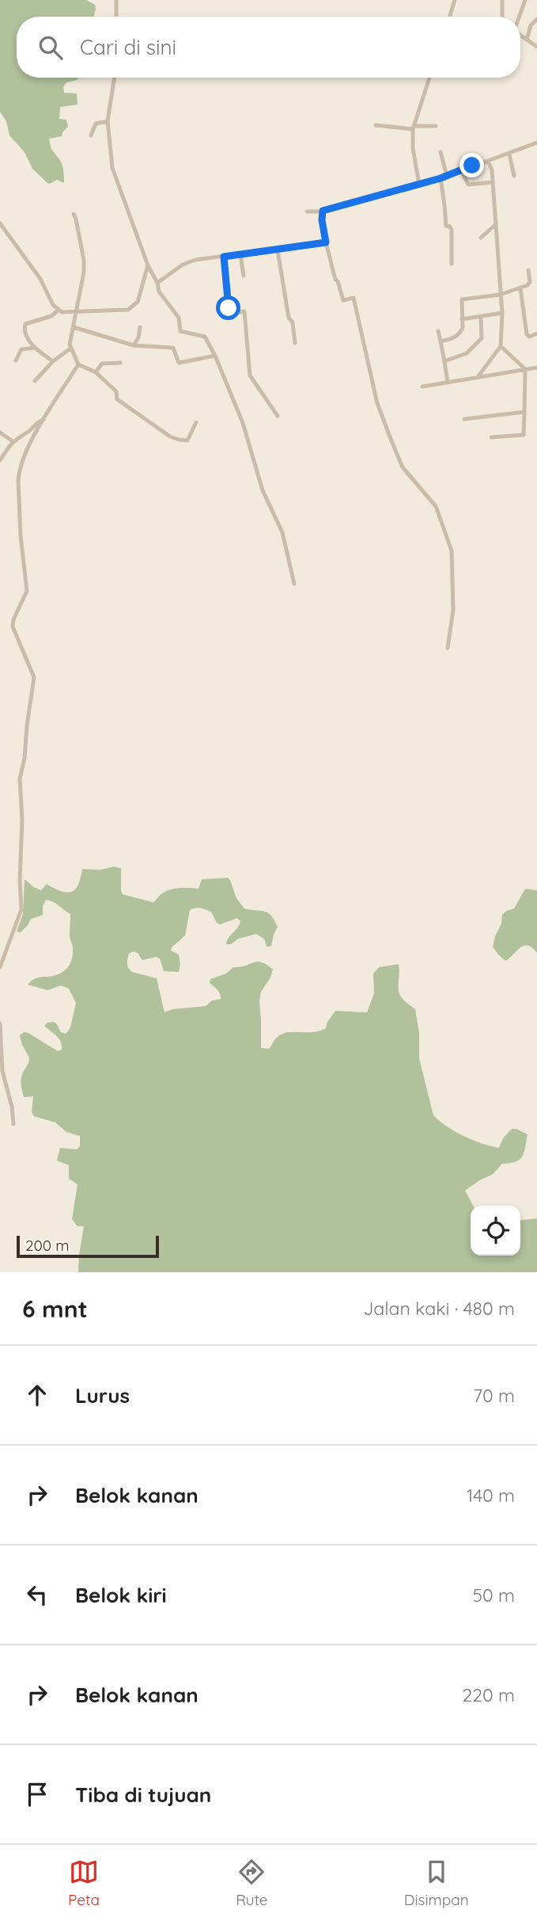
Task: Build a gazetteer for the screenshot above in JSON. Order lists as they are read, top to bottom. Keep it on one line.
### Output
{"scale_bar":"200 m","page":{"search":"Cari di sini","scale":"200 m","heading":["6 mnt","Jalan kaki · 480 m"],"list":[["Lurus","70 m"],["Belok kanan","140 m"],["Belok kiri","50 m"],["Belok kanan","220 m"],"Tiba di tujuan"],"nav":["Peta","Rute","Disimpan"]}}
